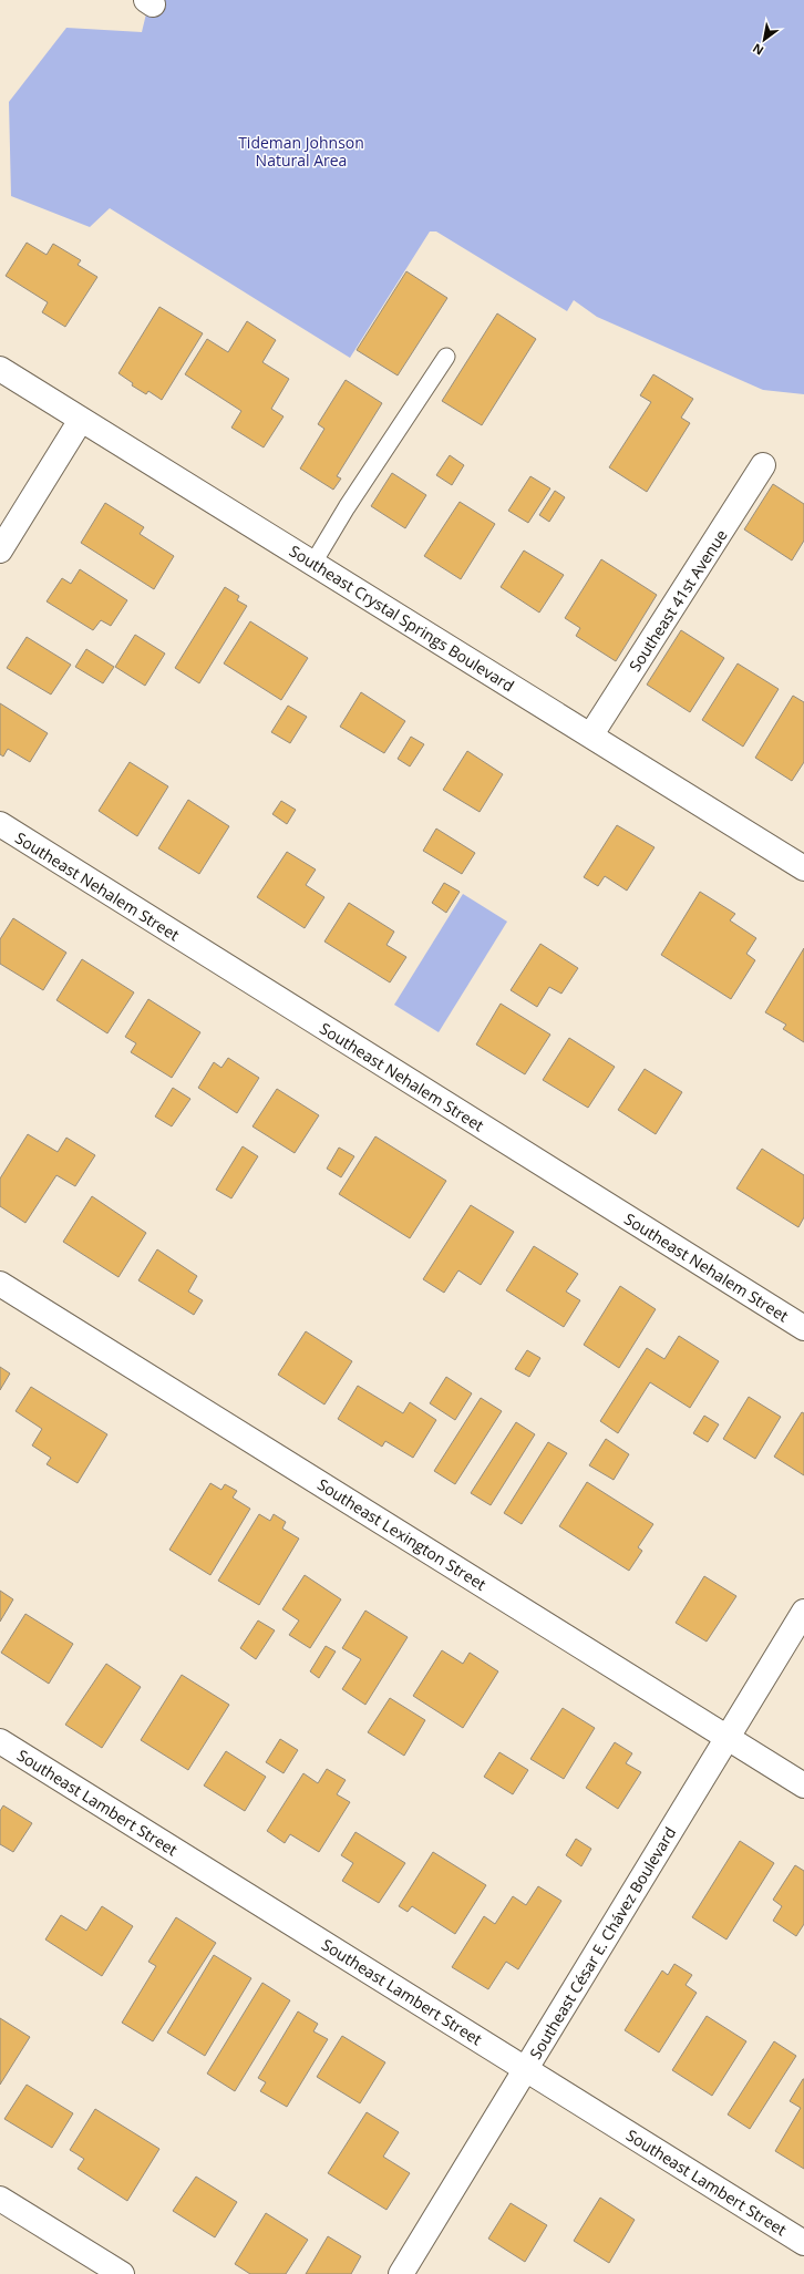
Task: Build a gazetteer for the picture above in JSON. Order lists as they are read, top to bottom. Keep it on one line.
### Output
{"streets":{"street":["Southeast 41st Avenue","Southeast Crystal Springs Boulevard","Southeast Nehalem Street","Southeast Lexington Street","Southeast Lambert Street","Southeast César E. Chávez Boulevard"]},"crossings":[["Southeast 41st Avenue","Southeast Crystal Springs Boulevard"],["Southeast Lexington Street","Southeast César E. Chávez Boulevard"],["Southeast Lambert Street","Southeast César E. Chávez Boulevard"]],"parks":["Tideman Johnson Natural Area"],"north":"bottom left"}
